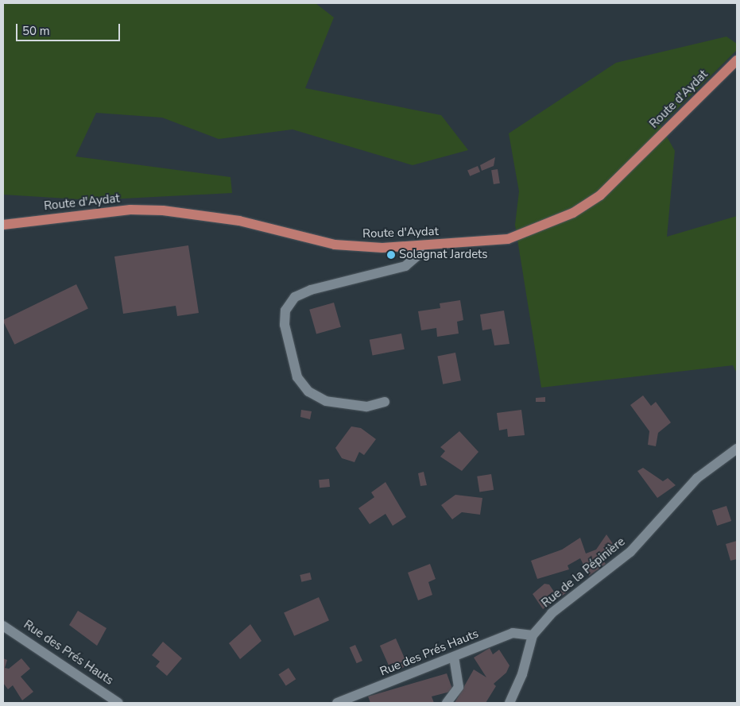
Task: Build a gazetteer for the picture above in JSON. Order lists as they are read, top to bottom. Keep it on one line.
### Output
{"streets":{"main road":["Route d'Aydat"],"street":["Rue de la Pépinière","Rue des Prés Hauts"]},"crossings":[["Rue de la Pépinière","Rue des Prés Hauts"]],"places":["Solagnat Jardets"],"scale_bar":"50 m"}
